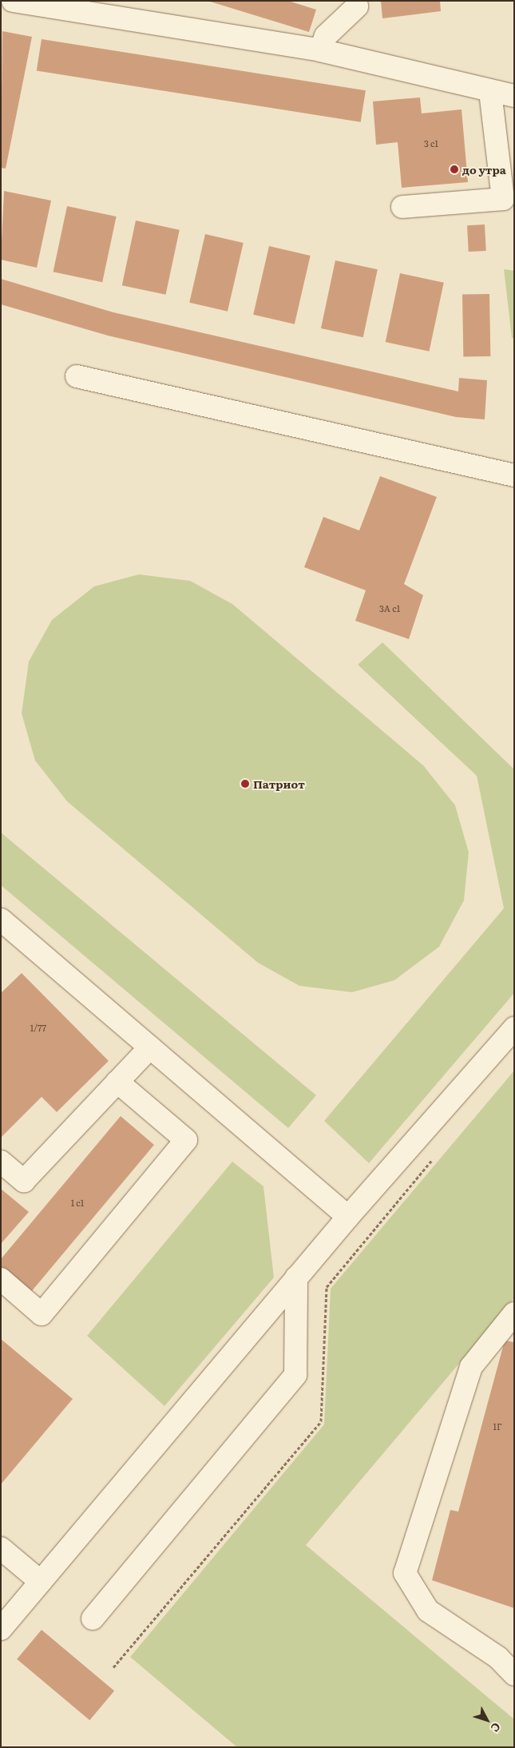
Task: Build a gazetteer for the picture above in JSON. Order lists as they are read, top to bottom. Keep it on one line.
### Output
{"places":["до утра","Патриот"],"house_numbers":["3 с1","3А с1","1/77","1 с1","1Г"],"north":"bottom right"}
